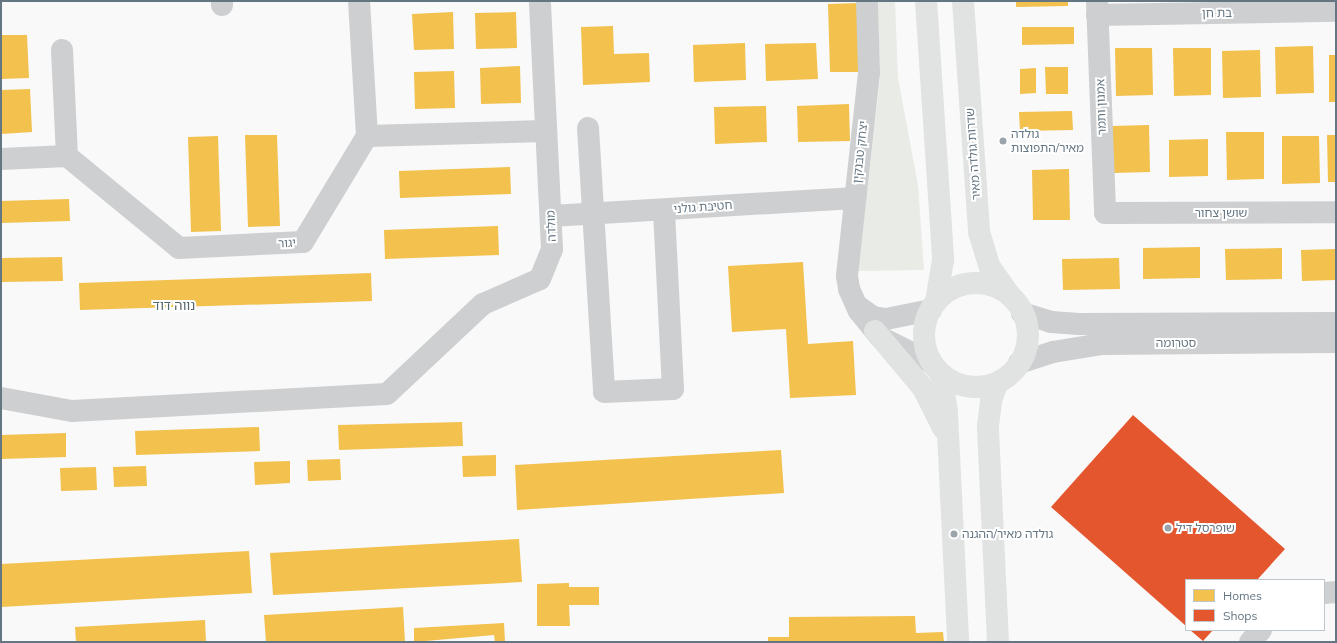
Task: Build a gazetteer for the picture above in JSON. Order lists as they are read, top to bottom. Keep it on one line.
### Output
{"streets":{"main road":["שדרות גולדה מאיר"],"street":["בת חן","אמנון ותמר","יצחק טבנקין","חטיבת גולני","שושן צחור","מולדה","יגור","סטרומה"]},"crossings":[["בת חן","אמנון ותמר"],["אמנון ותמר","שושן צחור"],["יצחק טבנקין","שדרות גולדה מאיר"],["יצחק טבנקין","חטיבת גולני"],["יצחק טבנקין","סטרומה"],["שדרות גולדה מאיר","סטרומה"],["חטיבת גולני","מולדה"]],"districts":["נווה דוד"],"places":["גולדה מאיר/התפוצות","שופרסל דיל","גולדה מאיר/ההגנה"],"legend":["Homes","Shops"]}
